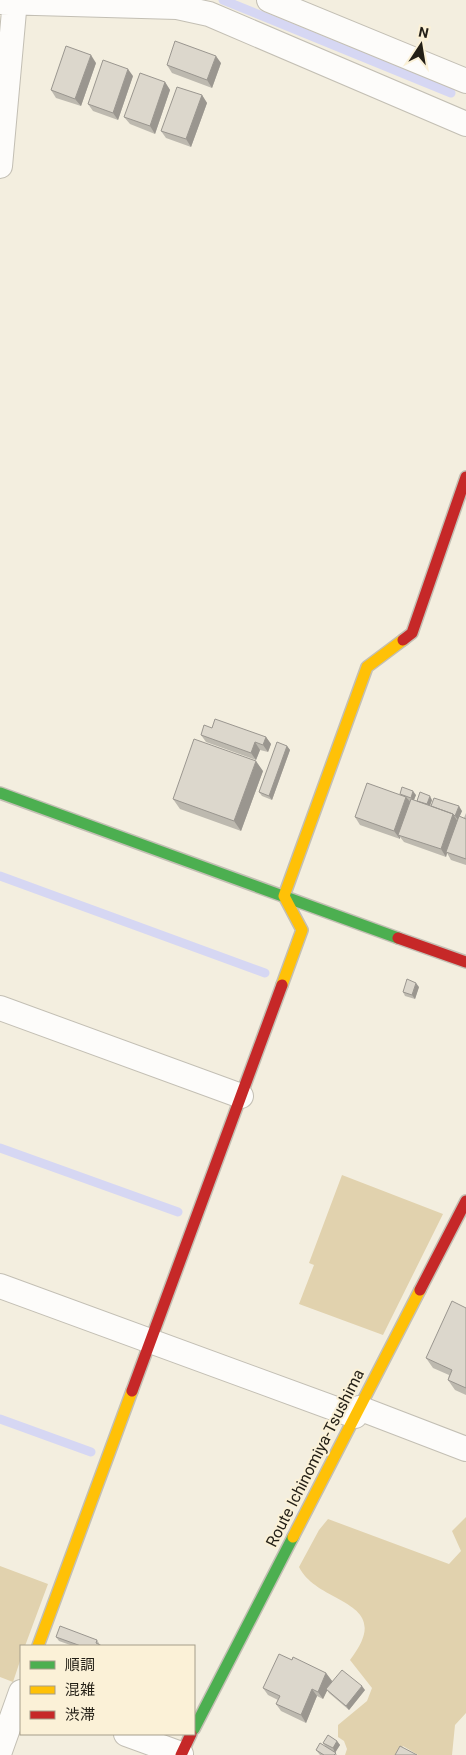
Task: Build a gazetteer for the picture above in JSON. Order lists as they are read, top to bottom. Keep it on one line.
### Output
{"streets":{"street":["Route Ichinomiya-Tsushima"]},"legend":["順調","混雑","渋滞"],"north":"top"}
